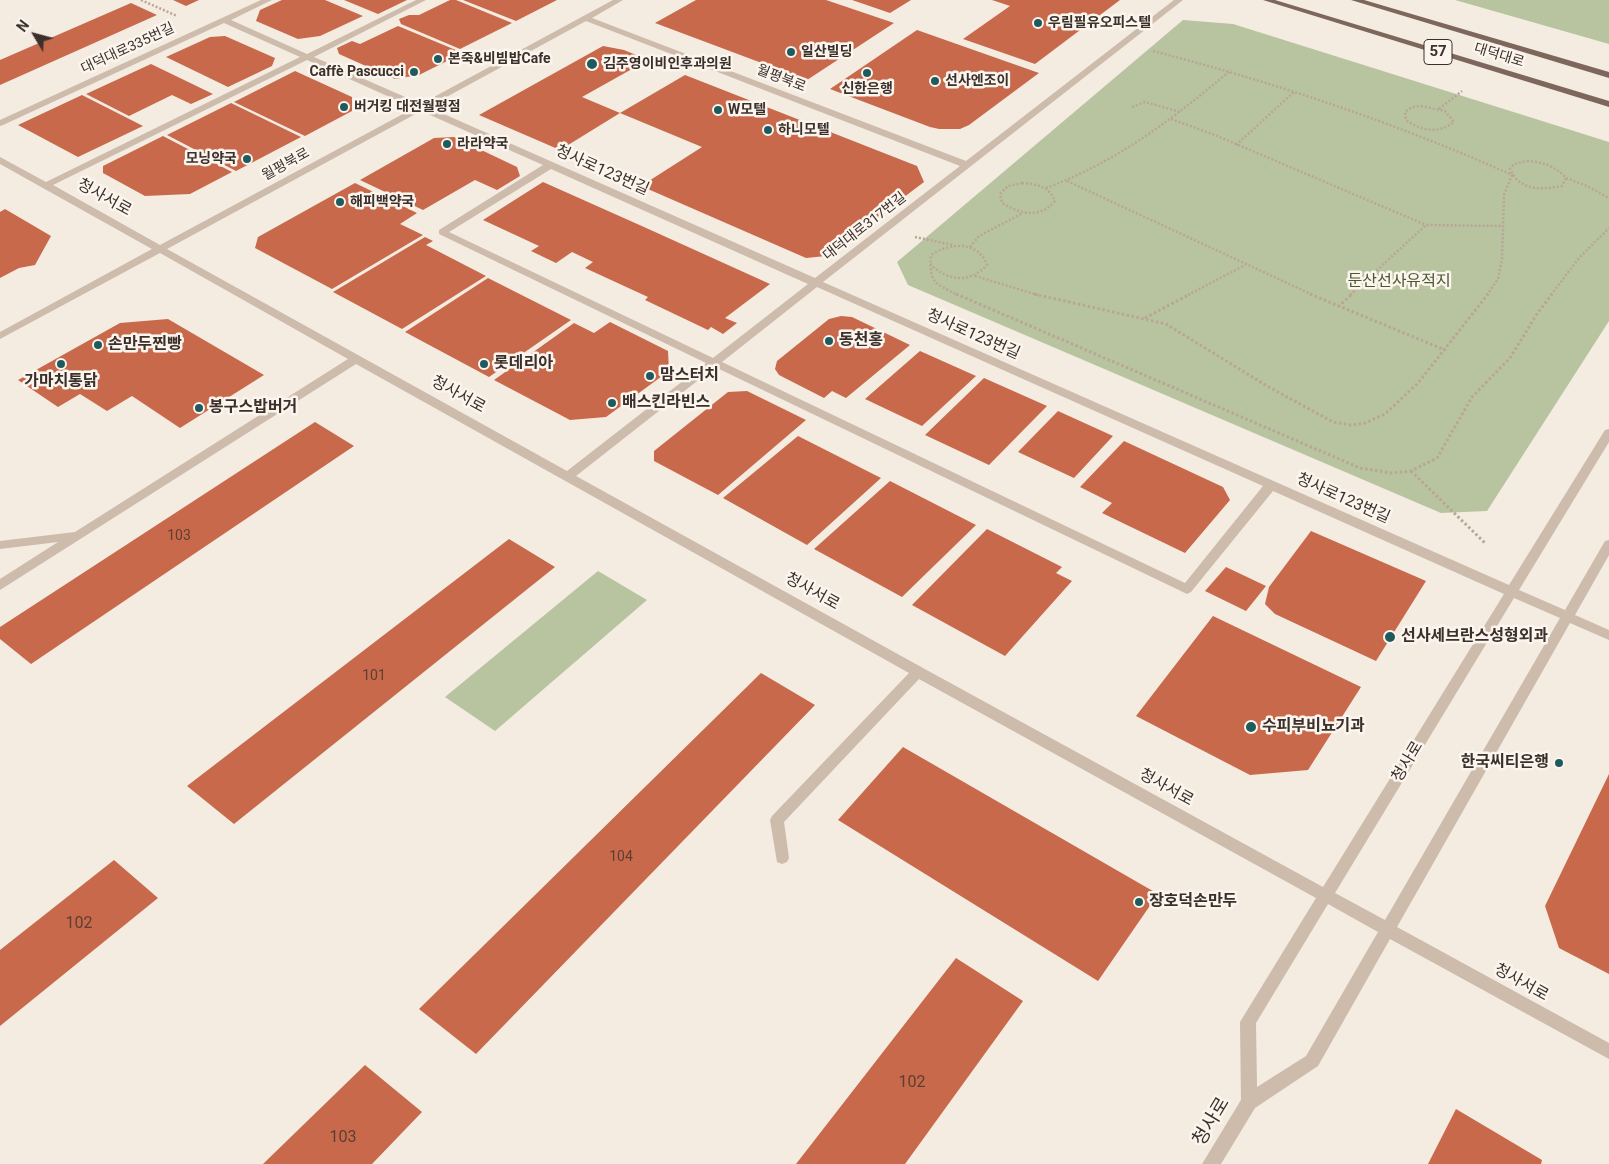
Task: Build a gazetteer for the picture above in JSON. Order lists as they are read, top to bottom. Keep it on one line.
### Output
{"streets":{"main road":["57","대덕대로"],"street":["대덕대로335번길","월평북로","청사로123번길","청사서로","대덕대로317번길","청사로"]},"crossings":[["대덕대로335번길","청사로123번길"],["월평북로","청사로123번길"],["월평북로","청사서로"],["월평북로","대덕대로317번길"],["청사로123번길","대덕대로317번길"],["청사로123번길","청사로"],["청사서로","대덕대로317번길"],["청사서로","청사로"]],"parks":["둔산선사유적지"],"places":["우림필유오피스텔","일산빌딩","본죽&비빔밥Cafe","김주영이비인후과의원","Caffè Pascucci","신한은행","선사엔조이","버거킹 대전월평점","W모텔","하니모텔","라라약국","모닝약국","해피백약국","동천홍","손만두찐빵","가마치통닭","롯데리아","맘스터치","배스킨라빈스","봉구스밥버거","선사세브란스성형외과","수피부비뇨기과","한국씨티은행","장호덕손만두"],"house_numbers":["103","101","104","102","102","103"],"north":"top left"}
